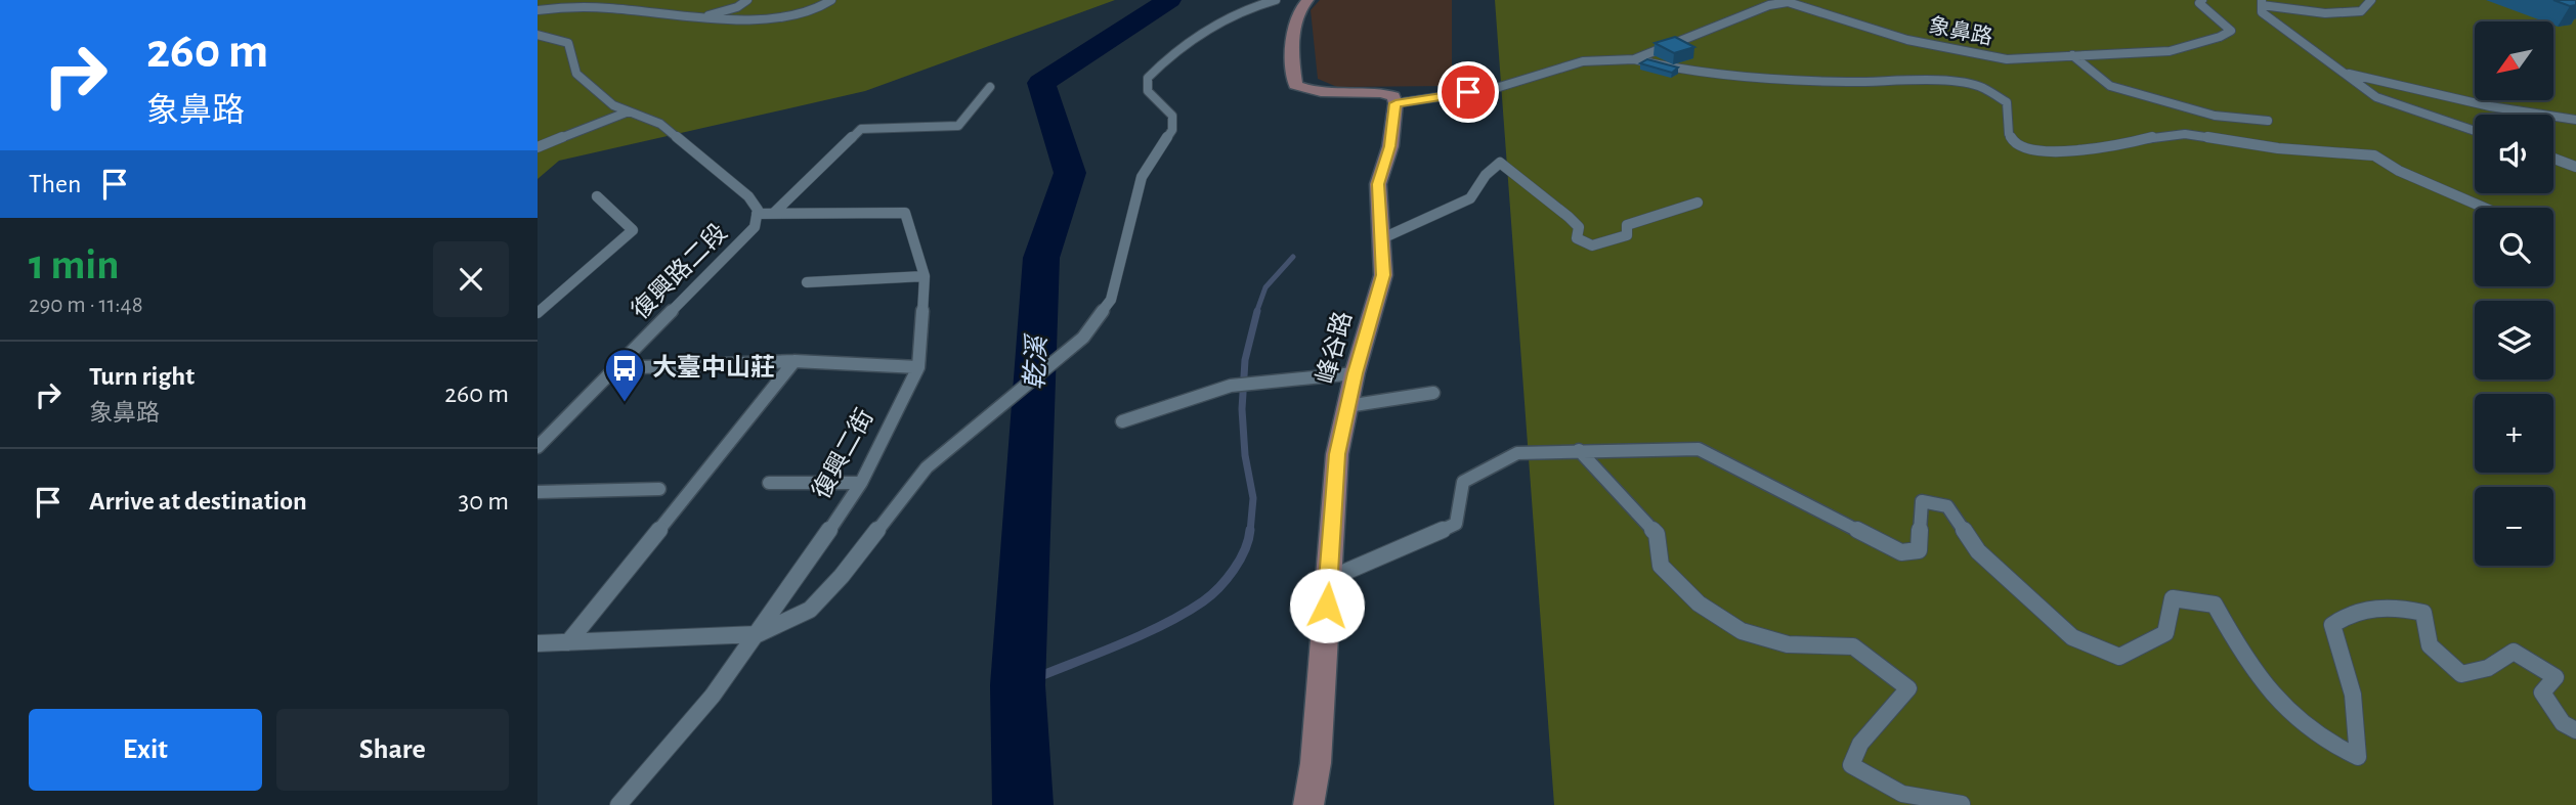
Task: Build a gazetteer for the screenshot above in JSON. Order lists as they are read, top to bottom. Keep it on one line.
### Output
{"streets":{"street":["峰谷路"],"lane":["象鼻路","復興路二段","復興二街"]},"crossings":[["象鼻路","峰谷路"],["復興路二段","復興二街"]],"water":["乾溪"],"places":{"bus stop":["大臺中山莊"]},"north":"bottom left","page":{"turn":["260 m","象鼻路"],"map_buttons":["+","−"],"then":"Then","heading":["1 min","290 m · 11:48"],"list":[{"name":"Turn right","note":"象鼻路","value":"260 m"},{"name":"Arrive at destination","value":"30 m"}],"buttons":["Exit","Share"]}}
